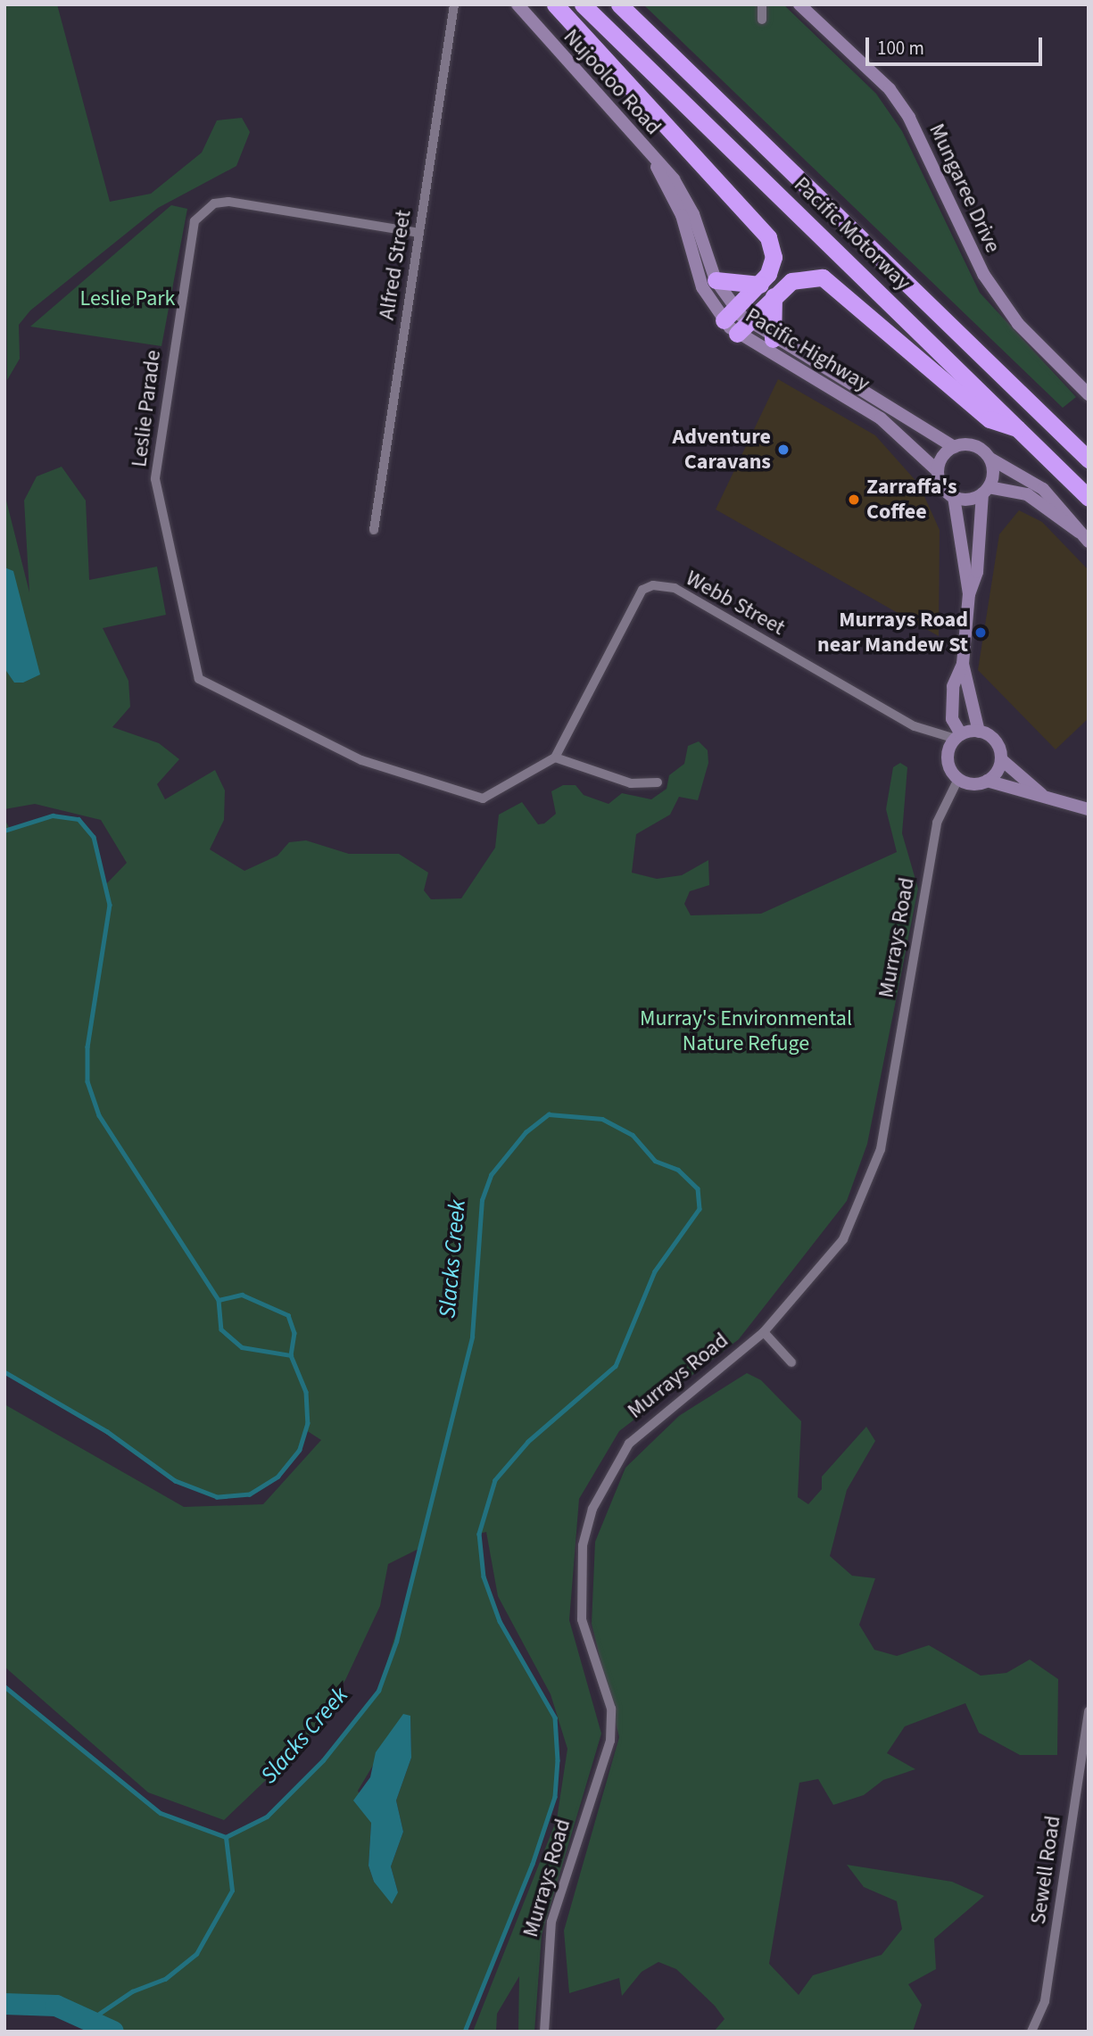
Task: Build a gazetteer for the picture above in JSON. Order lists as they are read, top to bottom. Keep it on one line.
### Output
{"streets":{"highway":["Pacific Motorway"],"street":["Nujooloo Road","Mungaree Drive","Alfred Street","Pacific Highway","Leslie Parade","Webb Street","Murrays Road","Sewell Road"]},"crossings":[["Nujooloo Road","Pacific Highway"],["Alfred Street","Leslie Parade"],["Leslie Parade","Webb Street"],["Webb Street","Murrays Road"]],"water":["Slacks Creek"],"parks":["Leslie Park","Murray's Environmental Nature Refuge"],"places":["Adventure Caravans","Zarraffa's Coffee","Murrays Road near Mandew St"],"scale_bar":"100 m"}
